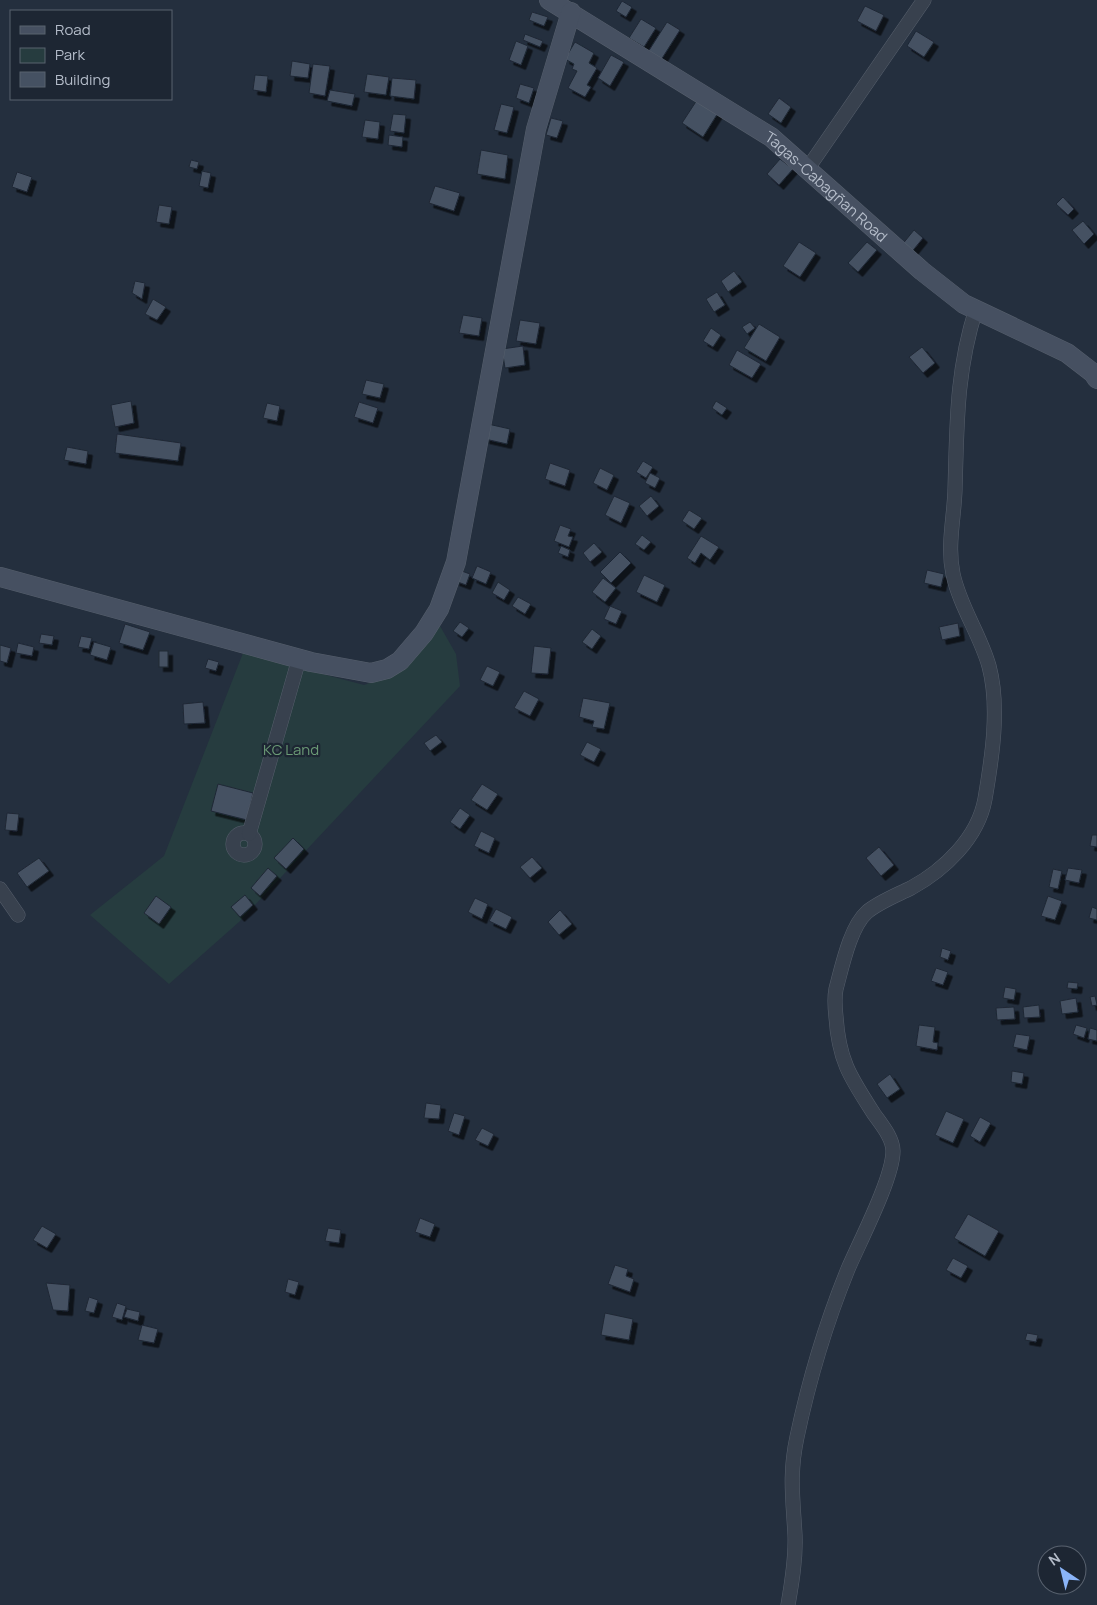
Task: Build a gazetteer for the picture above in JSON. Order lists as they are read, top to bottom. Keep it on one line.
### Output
{"streets":{"street":["Tagas-Cabagñan Road"]},"parks":["KC Land"],"legend":["Road","Park","Building"],"north":"top left"}
